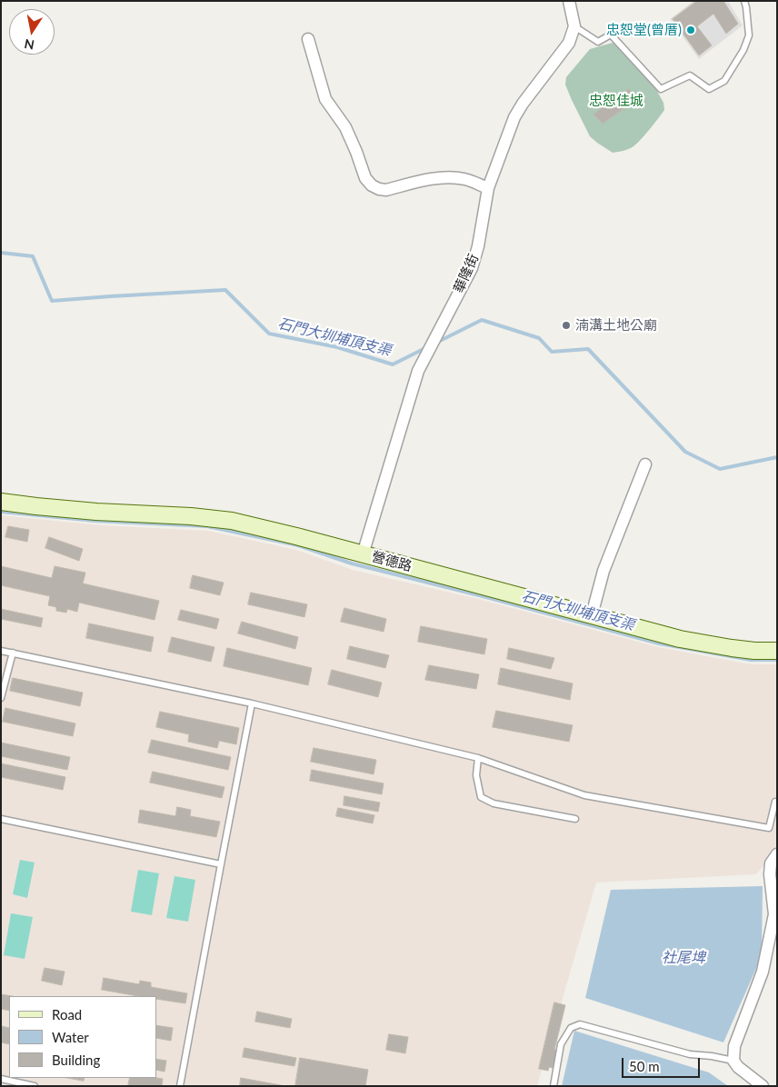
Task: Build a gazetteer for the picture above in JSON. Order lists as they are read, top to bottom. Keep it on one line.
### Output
{"streets":{"street":["華隆街","營德路"]},"crossings":[["華隆街","營德路"]],"water":["石門大圳埔頂支渠","社尾埤"],"parks":["忠恕佳城"],"places":["忠恕堂(曾厝)","湳溝土地公廟"],"legend":["Road","Water","Building"],"scale_bar":"50 m","north":"bottom"}
